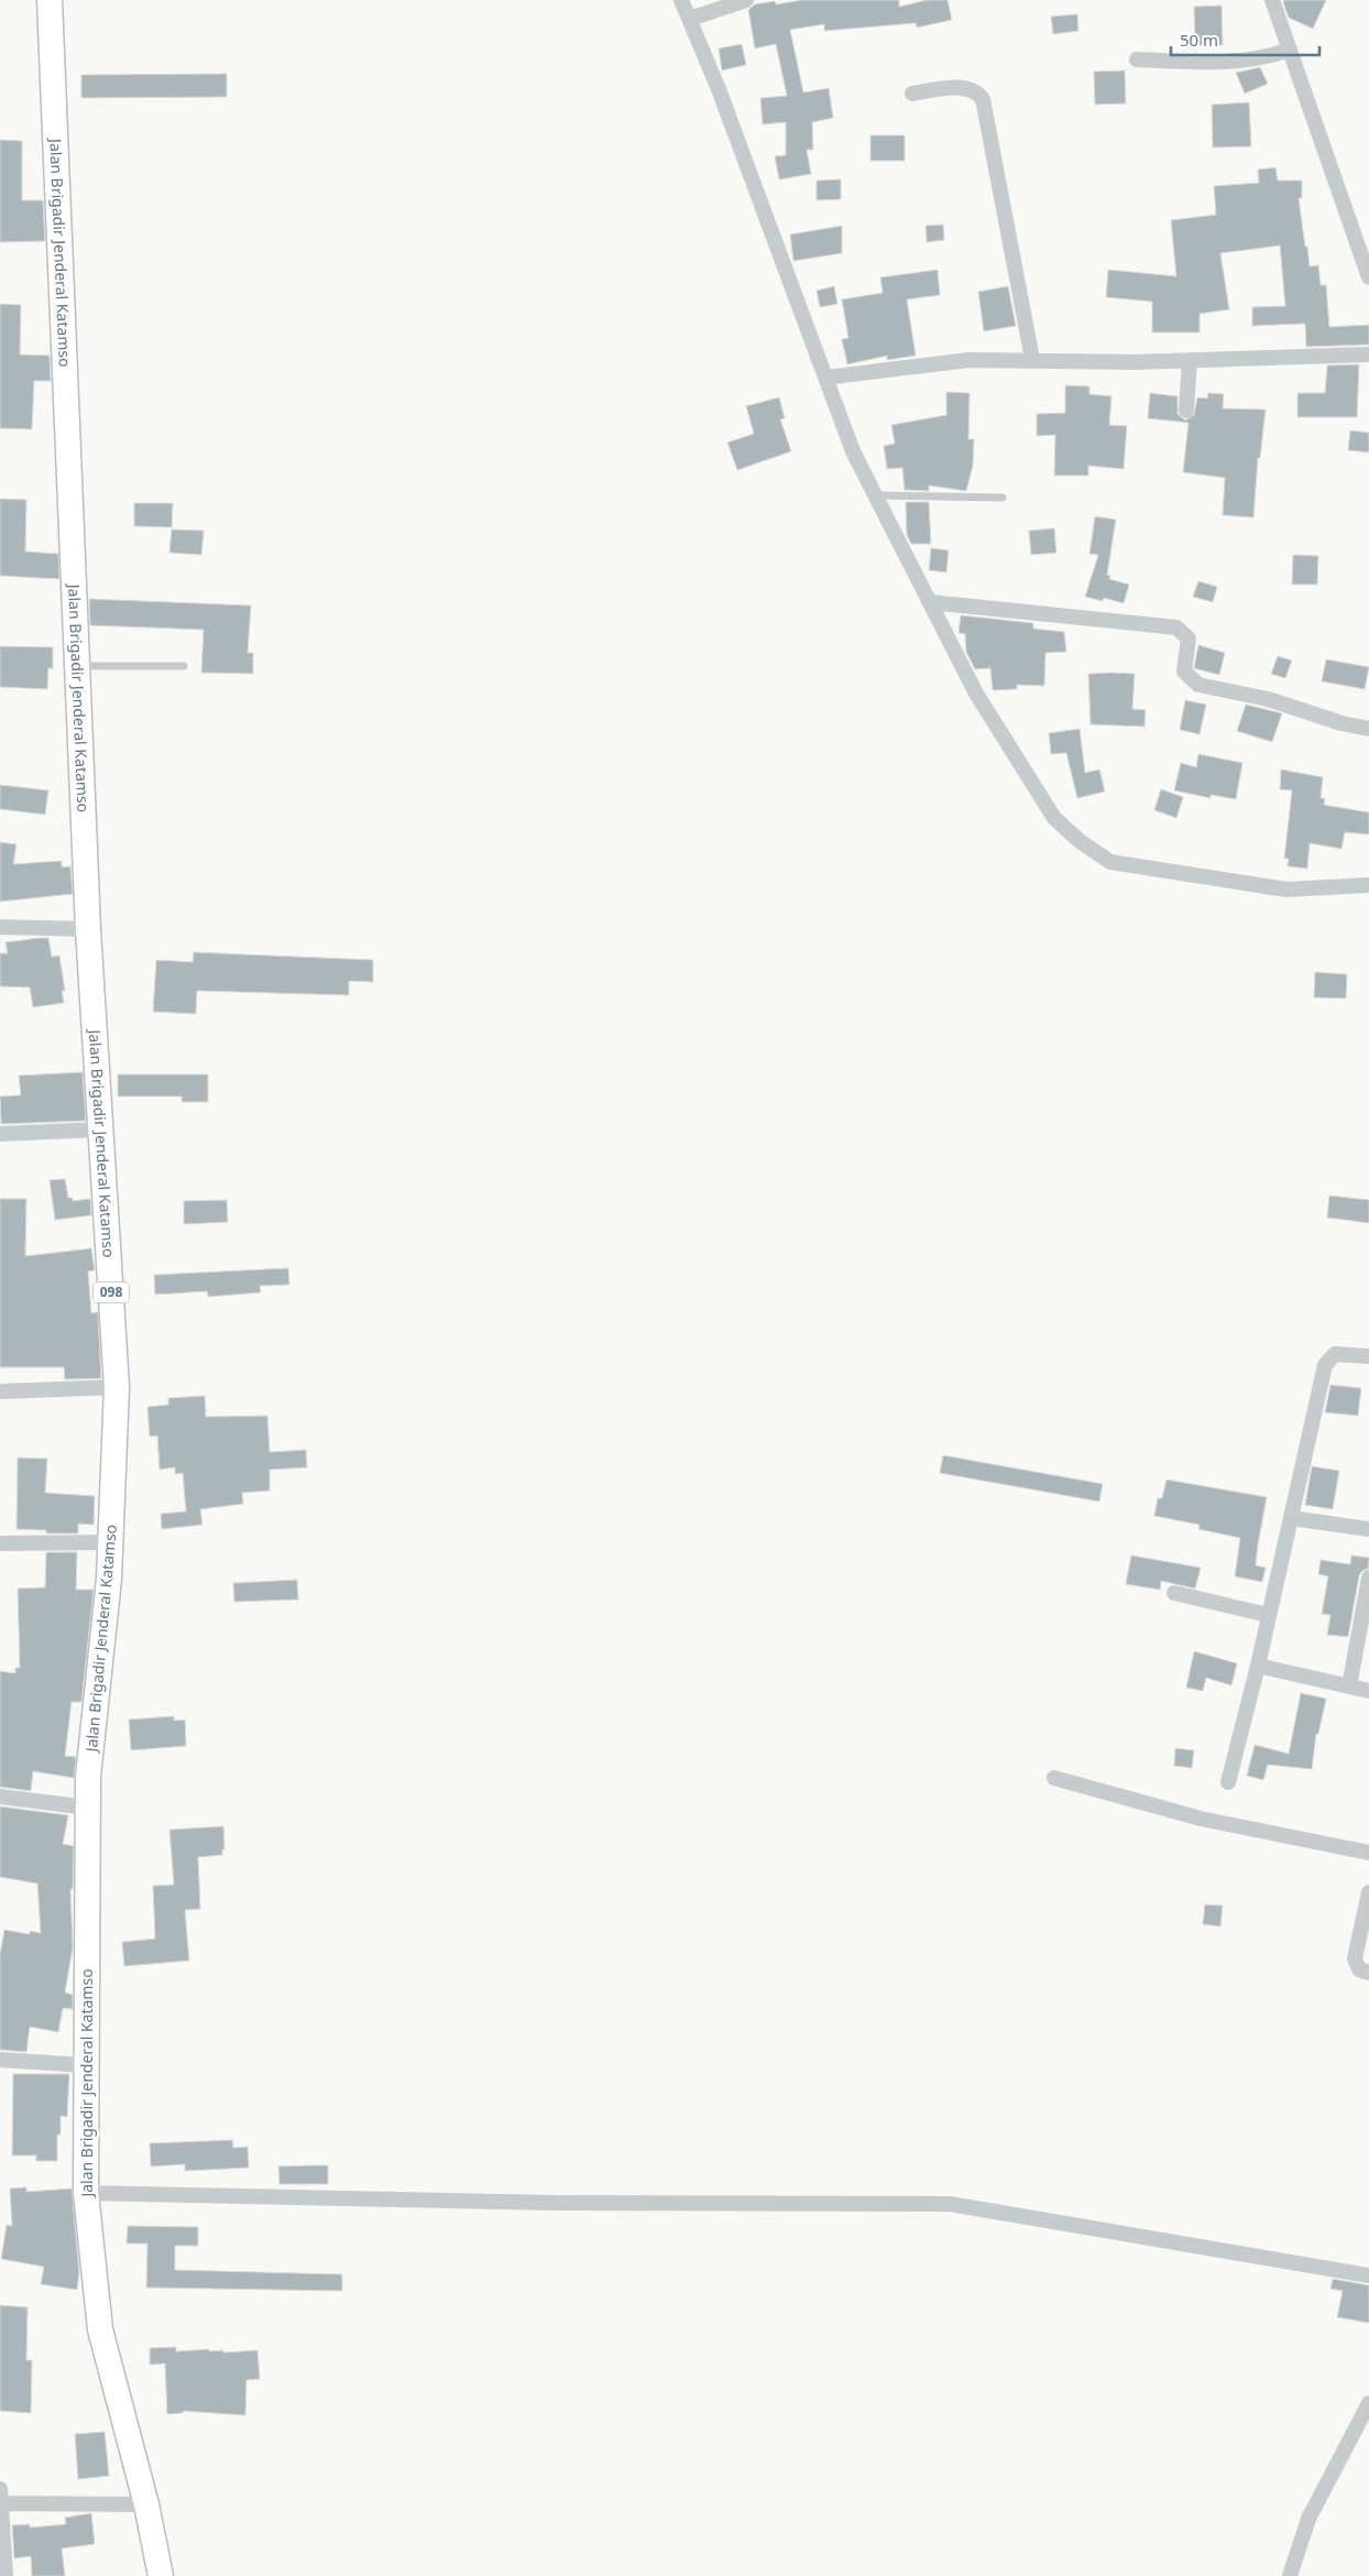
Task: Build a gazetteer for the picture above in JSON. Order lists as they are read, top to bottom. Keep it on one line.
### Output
{"streets":{"main road":["Jalan Brigadir Jenderal Katamso","098"]},"scale_bar":"50 m"}
